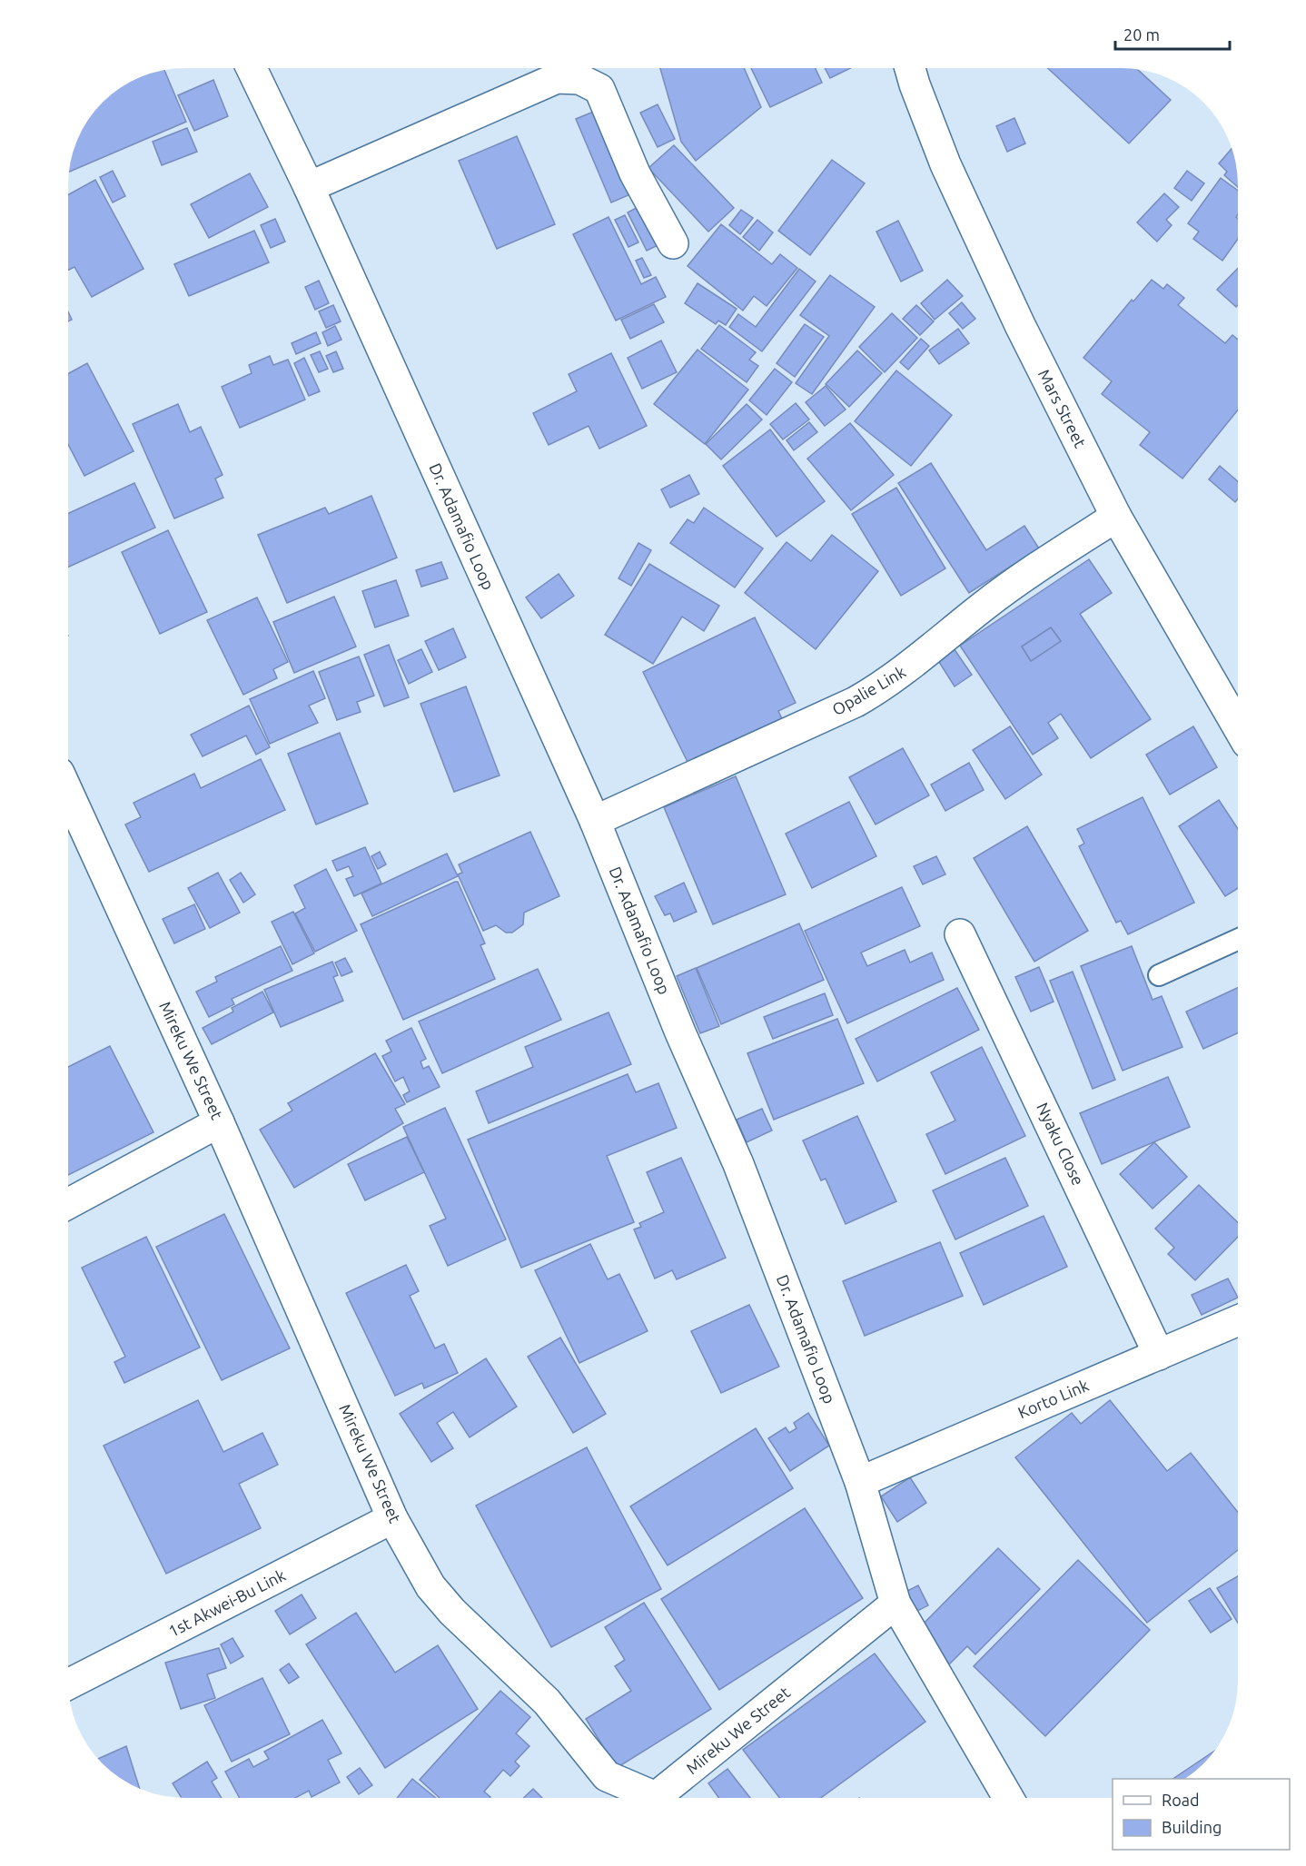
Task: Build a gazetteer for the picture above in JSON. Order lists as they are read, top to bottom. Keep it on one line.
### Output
{"streets":{"street":["Mars Street","Dr. Adamafio Loop","Opalie Link","Mireku We Street","Nyaku Close","Korto Link","1st Akwei-Bu Link"]},"crossings":[["Mars Street","Opalie Link"],["Dr. Adamafio Loop","Opalie Link"],["Dr. Adamafio Loop","Mireku We Street"],["Dr. Adamafio Loop","Korto Link"],["Mireku We Street","1st Akwei-Bu Link"],["Nyaku Close","Korto Link"]],"legend":["Road","Building"],"scale_bar":"20 m"}
